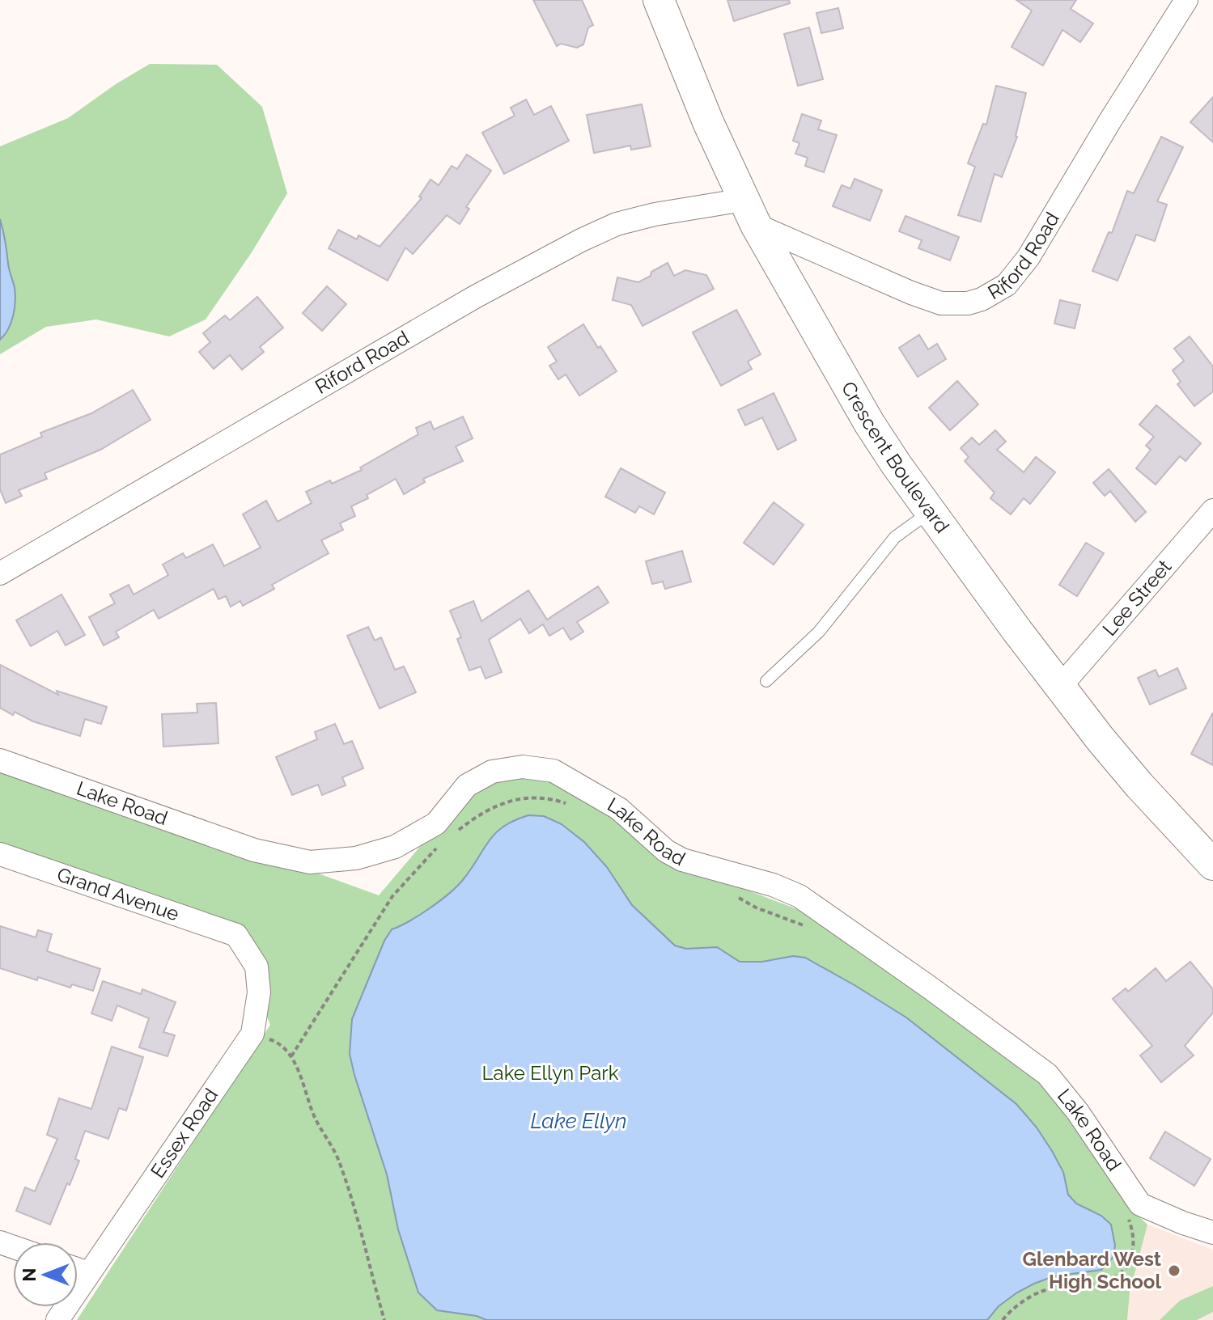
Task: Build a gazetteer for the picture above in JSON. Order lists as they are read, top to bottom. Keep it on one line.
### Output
{"streets":{"street":["Riford Road","Crescent Boulevard","Lee Street","Lake Road","Grand Avenue","Essex Road"]},"crossings":[["Riford Road","Crescent Boulevard"],["Crescent Boulevard","Lee Street"],["Grand Avenue","Essex Road"]],"water":["Lake Ellyn"],"parks":["Lake Ellyn Park"],"places":["Glenbard West High School"],"north":"left"}
